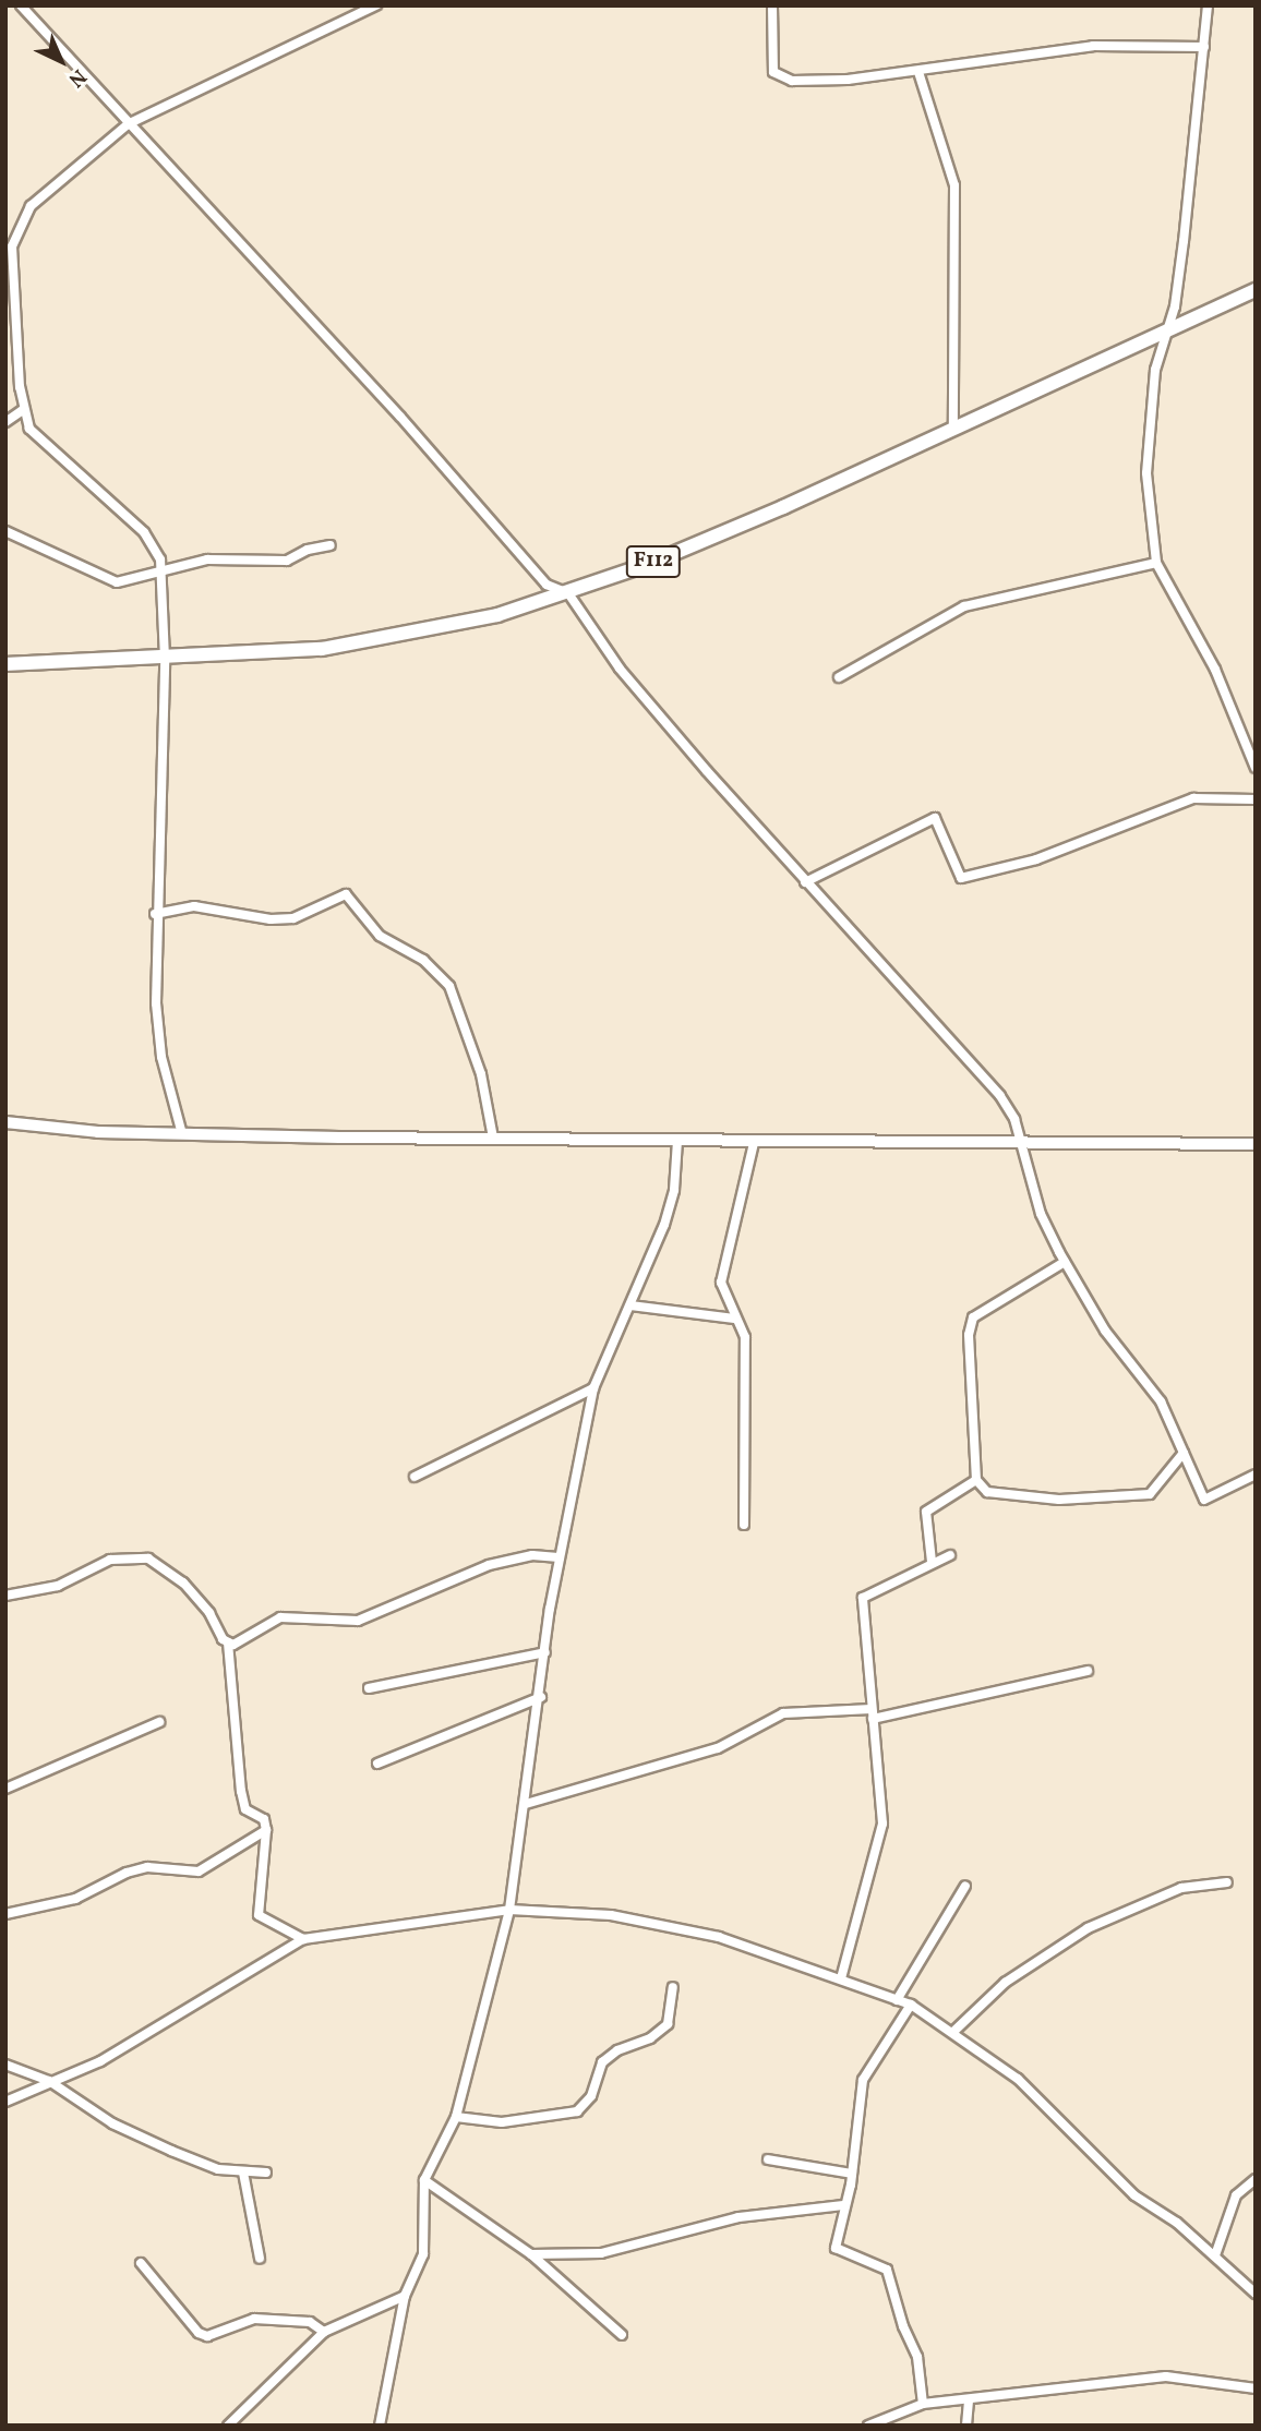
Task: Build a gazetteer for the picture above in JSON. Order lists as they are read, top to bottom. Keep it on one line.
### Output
{"streets":{"main road":["F112"]},"north":"bottom right"}
